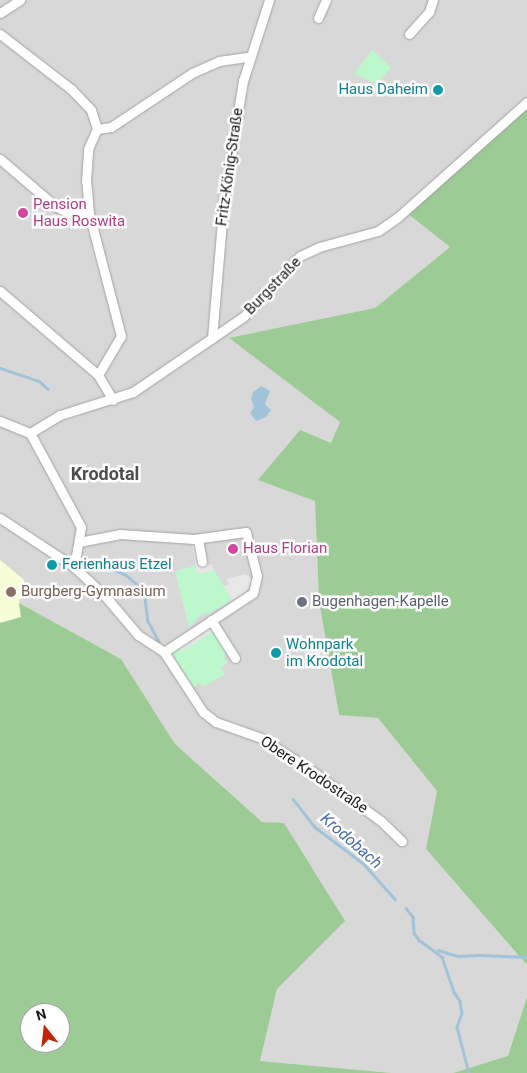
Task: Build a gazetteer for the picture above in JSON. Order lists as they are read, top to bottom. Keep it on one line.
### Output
{"streets":{"street":["Fritz-König-Straße","Burgstraße","Obere Krodostraße"]},"crossings":[["Fritz-König-Straße","Burgstraße"]],"districts":["Krodotal"],"water":["Krodobach"],"places":["Haus Daheim","Pension Haus Roswita","Haus Florian","Ferienhaus Etzel","Burgberg-Gymnasium","Bugenhagen-Kapelle","Wohnpark im Krodotal"],"north":"top"}
